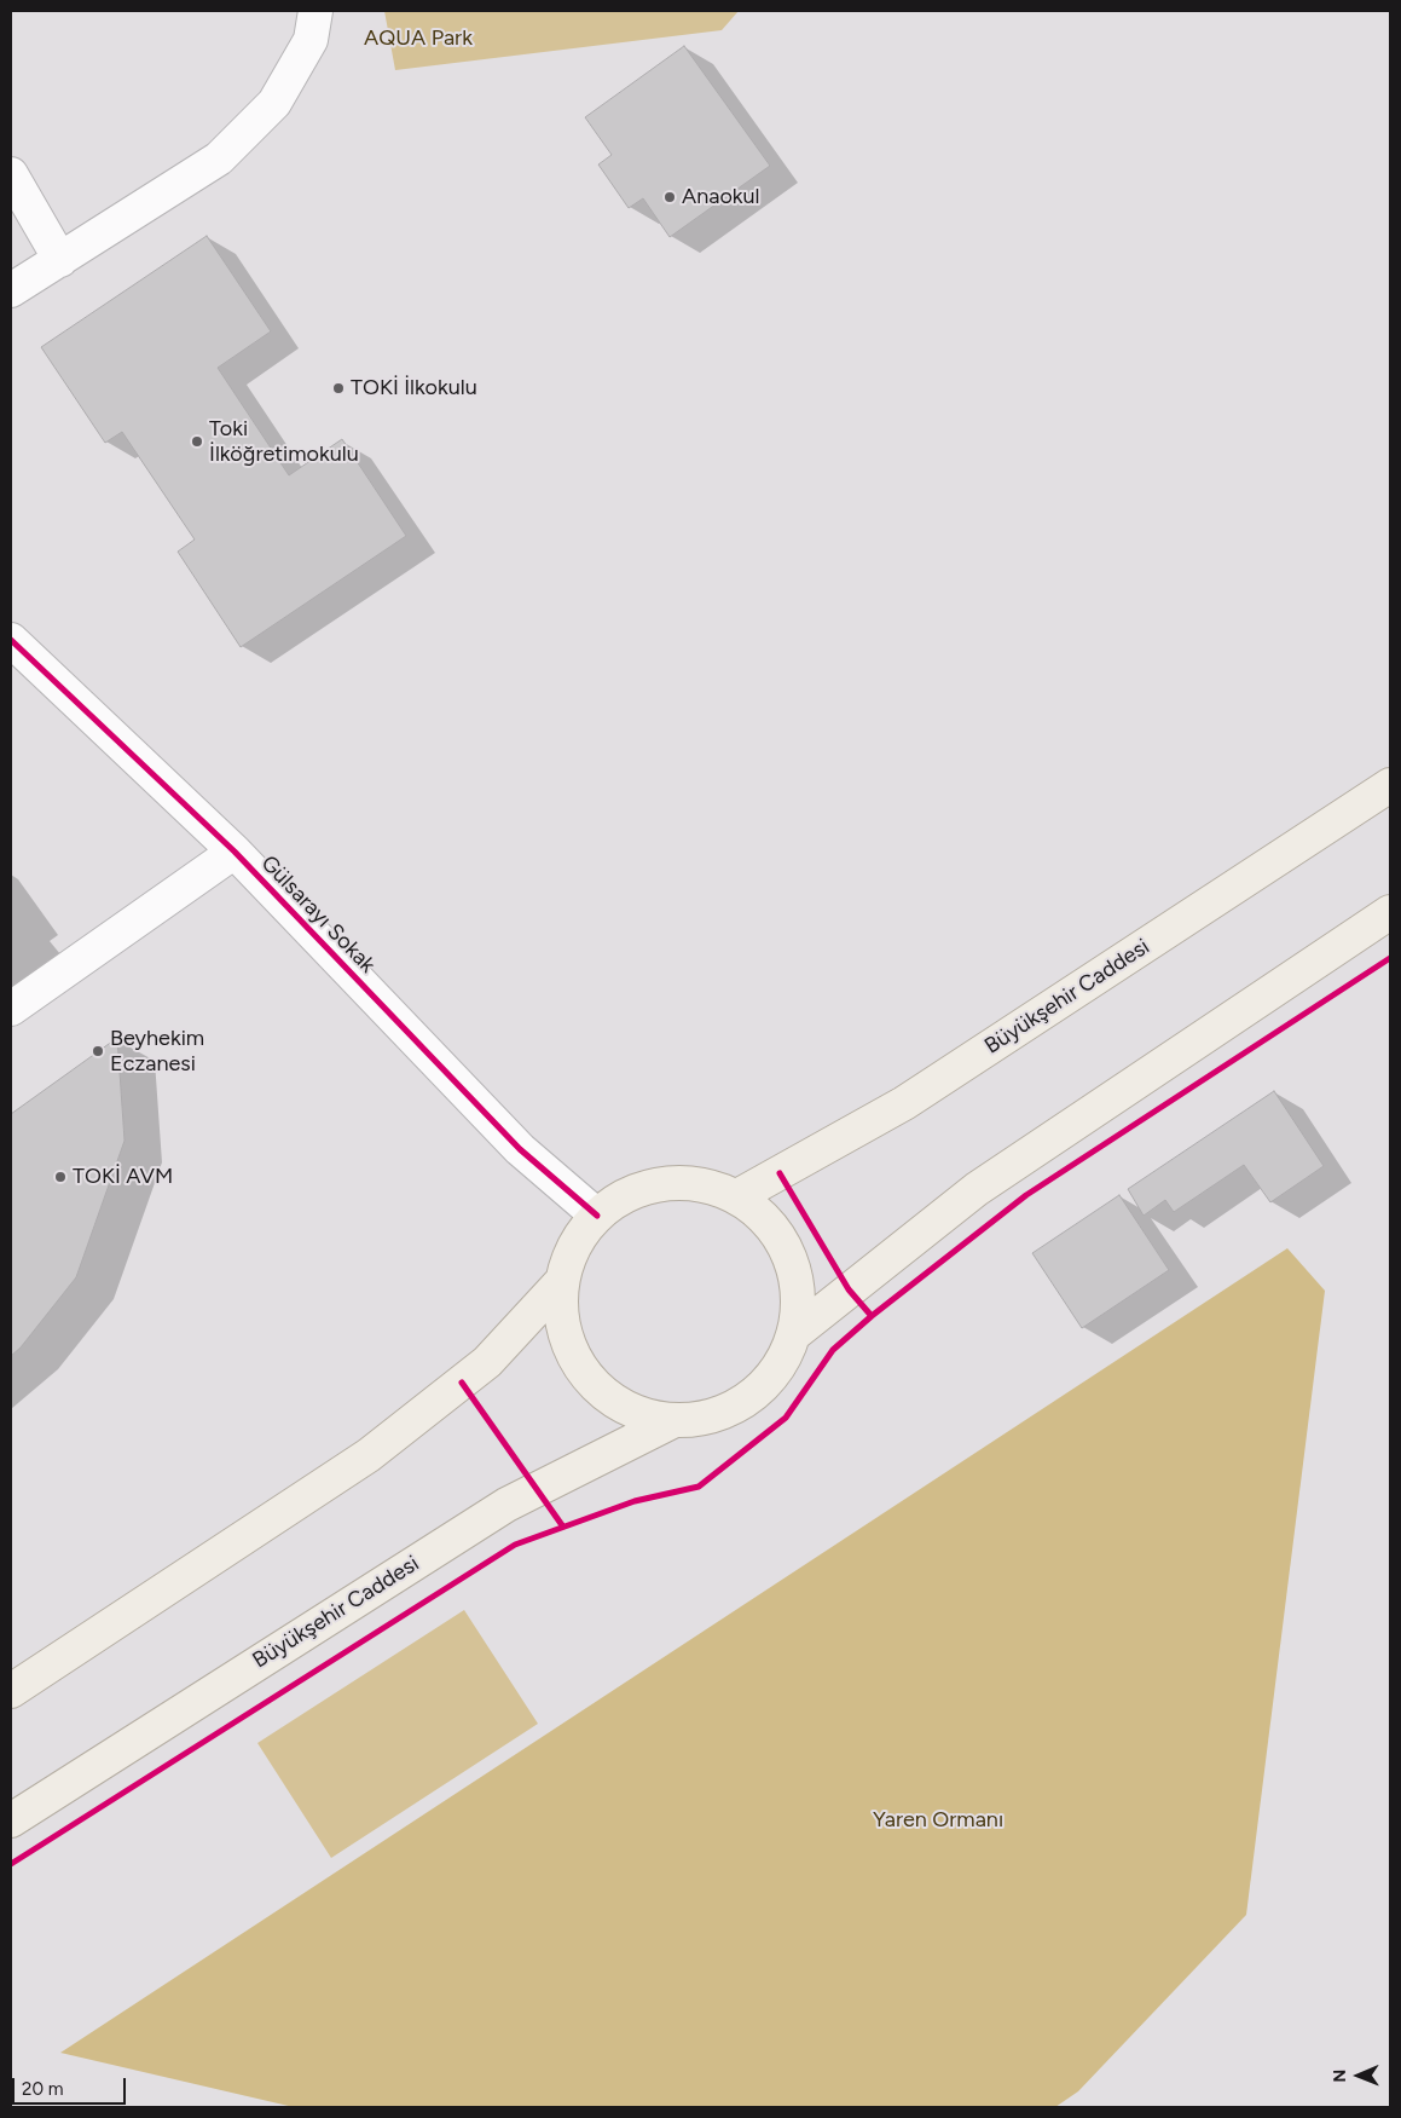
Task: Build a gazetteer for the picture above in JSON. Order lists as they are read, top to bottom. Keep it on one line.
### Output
{"streets":{"main road":["Büyükşehir Caddesi"],"street":["Gülsarayı Sokak"]},"parks":["AQUA Park","Yaren Ormanı"],"places":["Anaokul","TOKİ İlkokulu","Toki İlköğretimokulu","Beyhekim Eczanesi","TOKİ AVM"],"scale_bar":"20 m","north":"left"}
